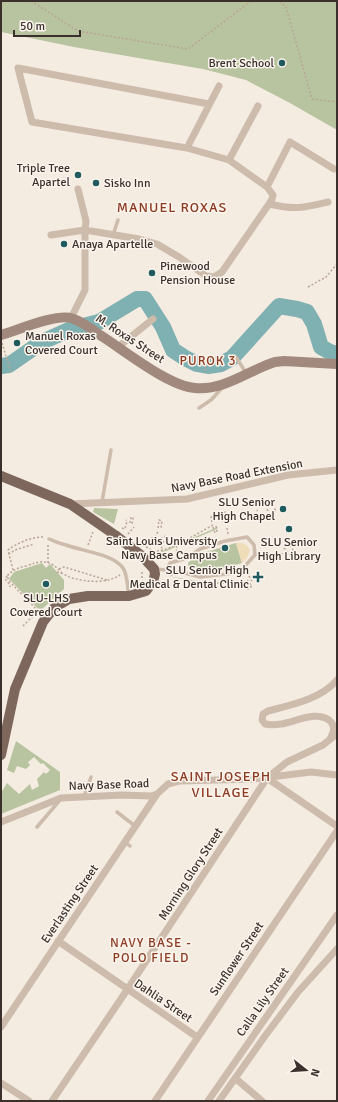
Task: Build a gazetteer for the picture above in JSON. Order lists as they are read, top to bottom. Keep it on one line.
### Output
{"streets":{"main road":["M. Roxas Street"],"street":["Navy Base Road Extension","Navy Base Road","Morning Glory Street","Everlasting Street","Sunflower Street","Dahlia Street","Calla Lily Street"]},"crossings":[["Navy Base Road","Morning Glory Street"],["Navy Base Road","Everlasting Street"],["Morning Glory Street","Dahlia Street"],["Everlasting Street","Dahlia Street"],["Sunflower Street","Dahlia Street"]],"districts":["MANUEL ROXAS","PUROK 3","SAINT JOSEPH VILLAGE","NAVY BASE - POLO FIELD"],"places":{"other":["Brent School","Triple Tree Apartel","Sisko Inn","Anaya Apartelle","Pinewood Pension House","Manuel Roxas Covered Court","SLU Senior High Chapel","SLU Senior High Library","Saint Louis University Navy Base Campus","SLU-LHS Covered Court"],"health":["SLU Senior High Medical & Dental Clinic"]},"scale_bar":"50 m","north":"right"}
